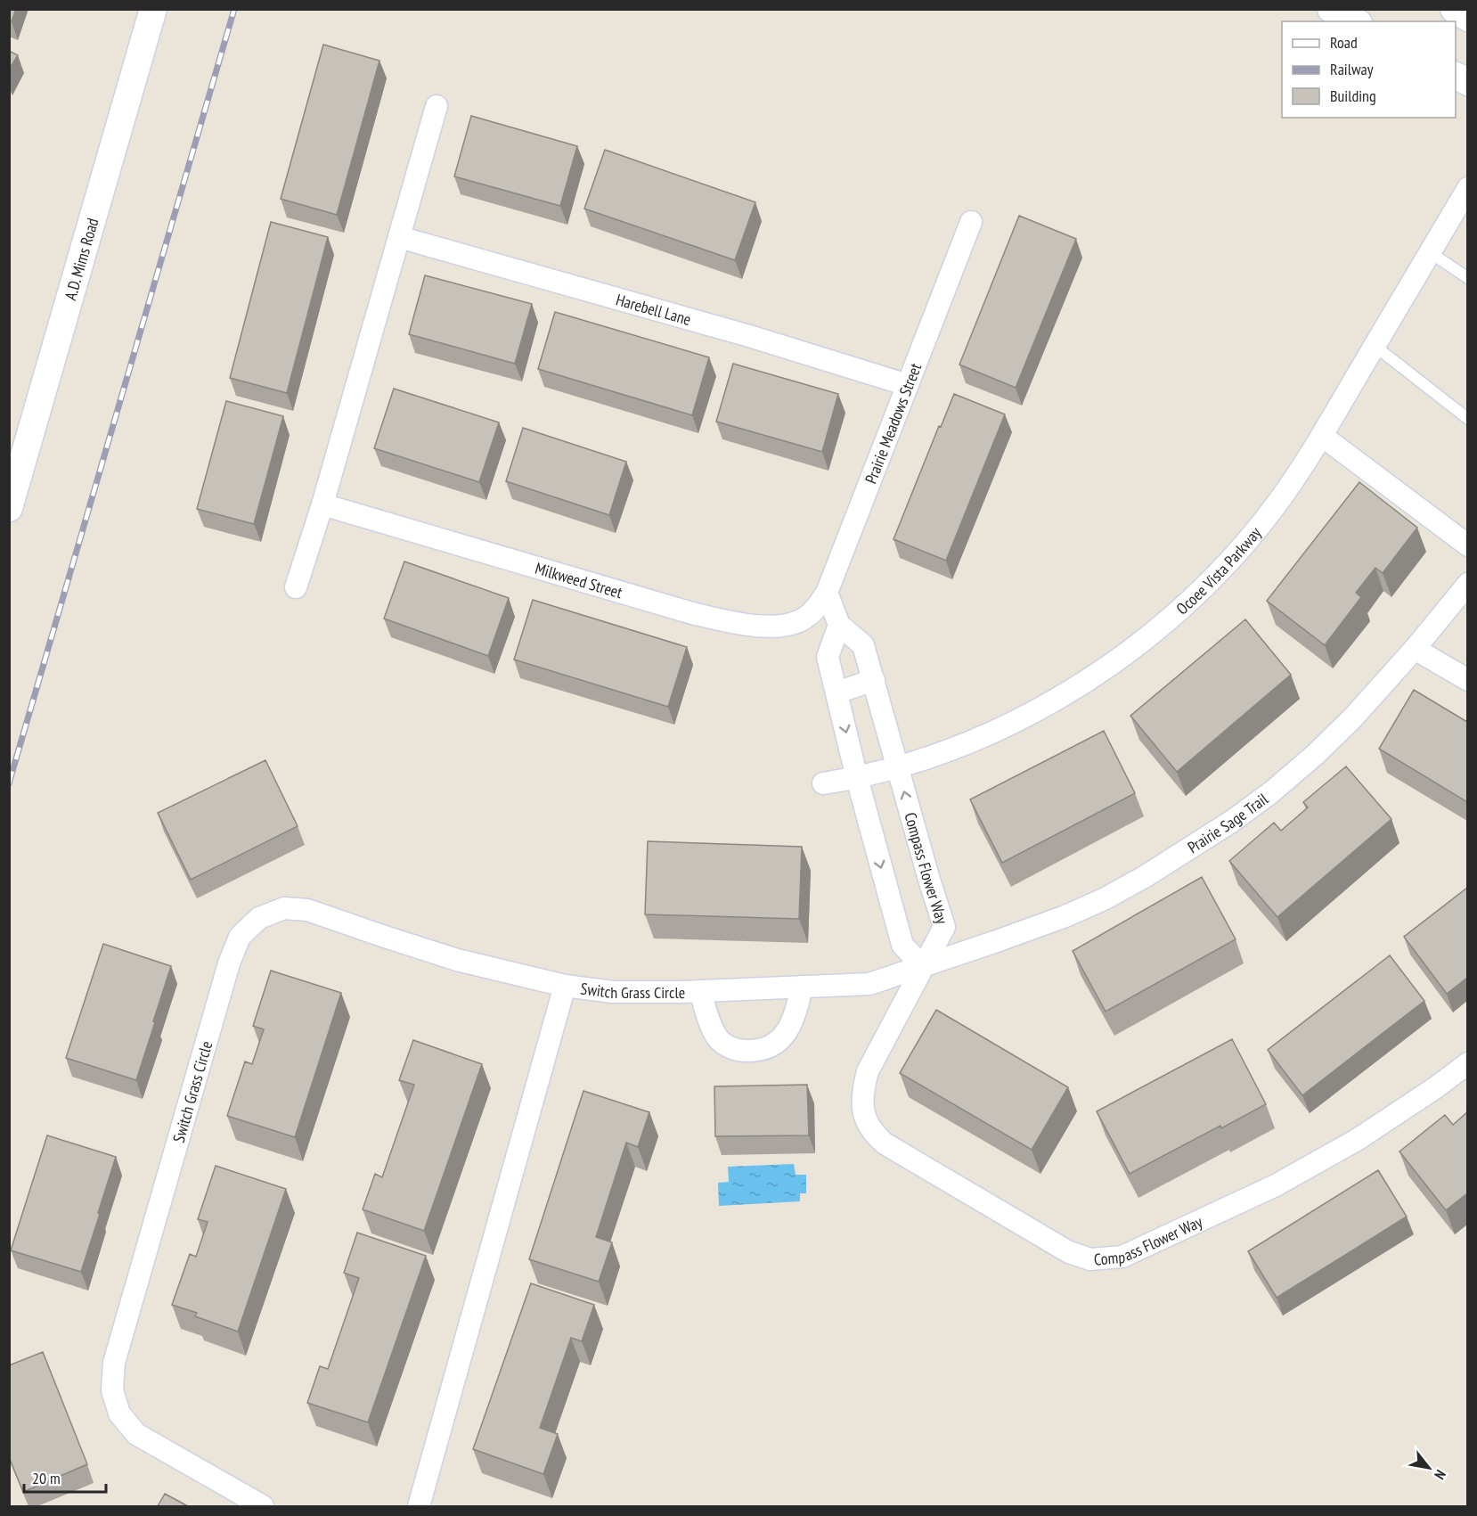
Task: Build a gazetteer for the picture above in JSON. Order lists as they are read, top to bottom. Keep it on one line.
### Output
{"streets":{"street":["A.D. Mims Road","Harebell Lane","Prairie Meadows Street","Ocoee Vista Parkway","Milkweed Street","Prairie Sage Trail","Compass Flower Way","Switch Grass Circle"]},"crossings":[["Harebell Lane","Prairie Meadows Street"],["Prairie Meadows Street","Milkweed Street"],["Ocoee Vista Parkway","Compass Flower Way"],["Prairie Sage Trail","Compass Flower Way"],["Prairie Sage Trail","Switch Grass Circle"],["Compass Flower Way","Switch Grass Circle"]],"legend":["Road","Railway","Building"],"scale_bar":"20 m","north":"bottom right"}
